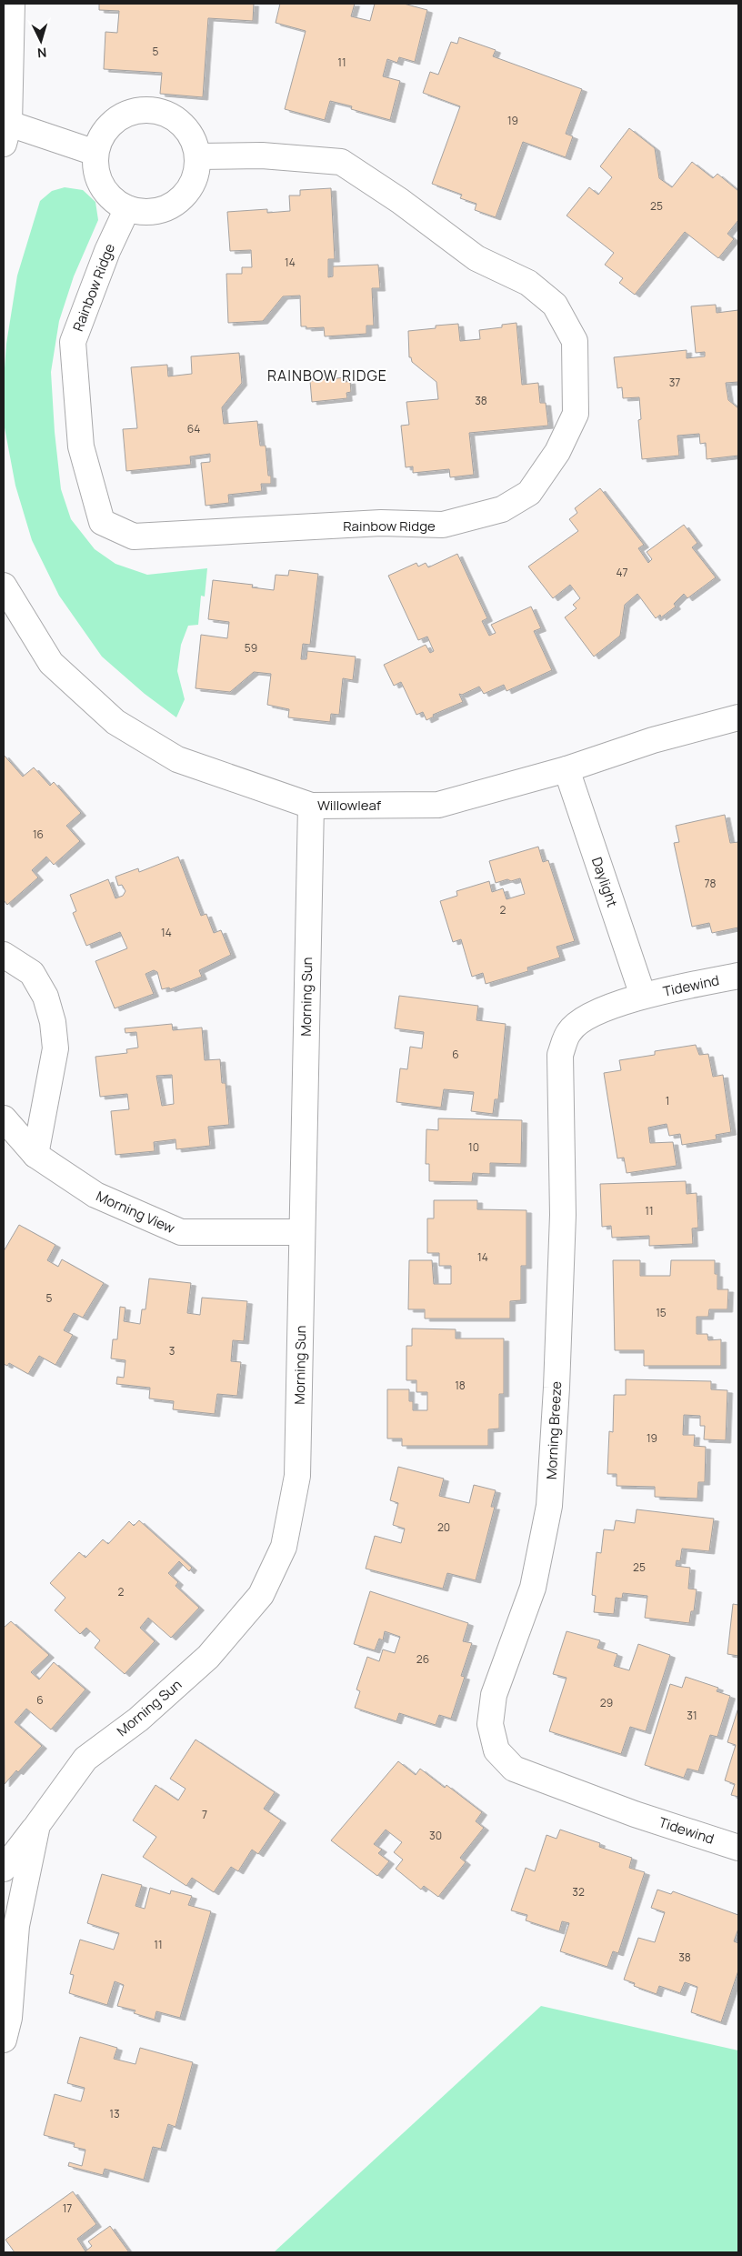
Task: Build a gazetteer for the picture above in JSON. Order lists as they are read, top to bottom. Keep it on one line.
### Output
{"streets":{"street":["Rainbow Ridge","Willowleaf","Daylight","Tidewind","Morning Sun","Morning View","Morning Breeze"]},"crossings":[["Willowleaf","Daylight"],["Willowleaf","Morning Sun"],["Daylight","Tidewind"],["Daylight","Morning Breeze"],["Tidewind","Morning Breeze"],["Morning Sun","Morning View"]],"districts":["RAINBOW RIDGE"],"house_numbers":["5","11","19","25","14","37","38","64","47","59","16","78","2","14","6","1","10","11","14","5","15","3","18","19","20","25","2","26","6","29","31","7","30","32","11","38","13","17"],"north":"bottom"}
